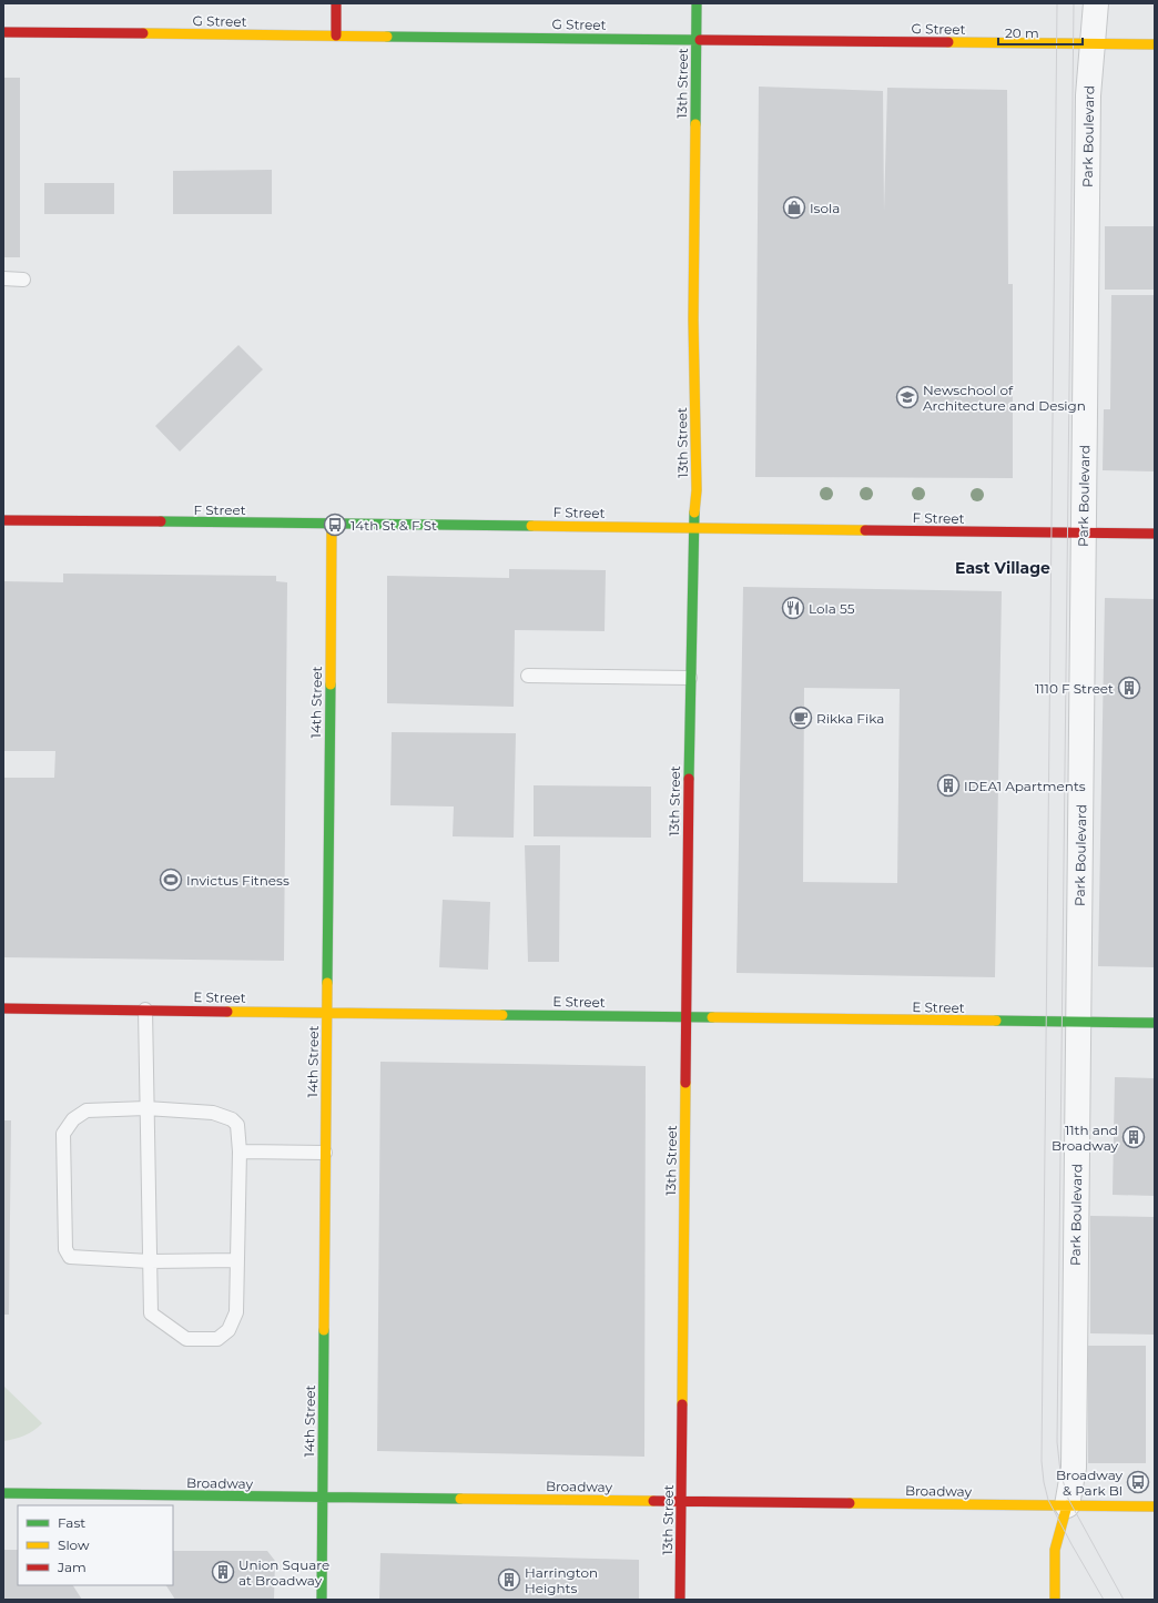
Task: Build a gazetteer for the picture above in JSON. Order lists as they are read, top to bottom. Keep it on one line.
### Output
{"streets":{"street":["G Street","13th Street","Park Boulevard","F Street","14th Street","E Street","Broadway"]},"crossings":[["G Street","13th Street"],["G Street","Park Boulevard"],["13th Street","F Street"],["13th Street","E Street"],["13th Street","Broadway"],["Park Boulevard","F Street"],["Park Boulevard","E Street"],["Park Boulevard","Broadway"],["F Street","14th Street"],["14th Street","E Street"],["14th Street","Broadway"]],"districts":["East Village"],"places":{"shop":["Isola"],"school or university":["Newschool of Architecture and Design"],"bus stop":["14th St & F St","Broadway & Park Bl"],"restaurant":["Lola 55"],"building":["1110 F Street","IDEA1 Apartments","11th and Broadway","Union Square at Broadway","Harrington Heights"],"cafe":["Rikka Fika"],"sports":["Invictus Fitness"]},"legend":["Fast","Slow","Jam"],"scale_bar":"20 m"}
